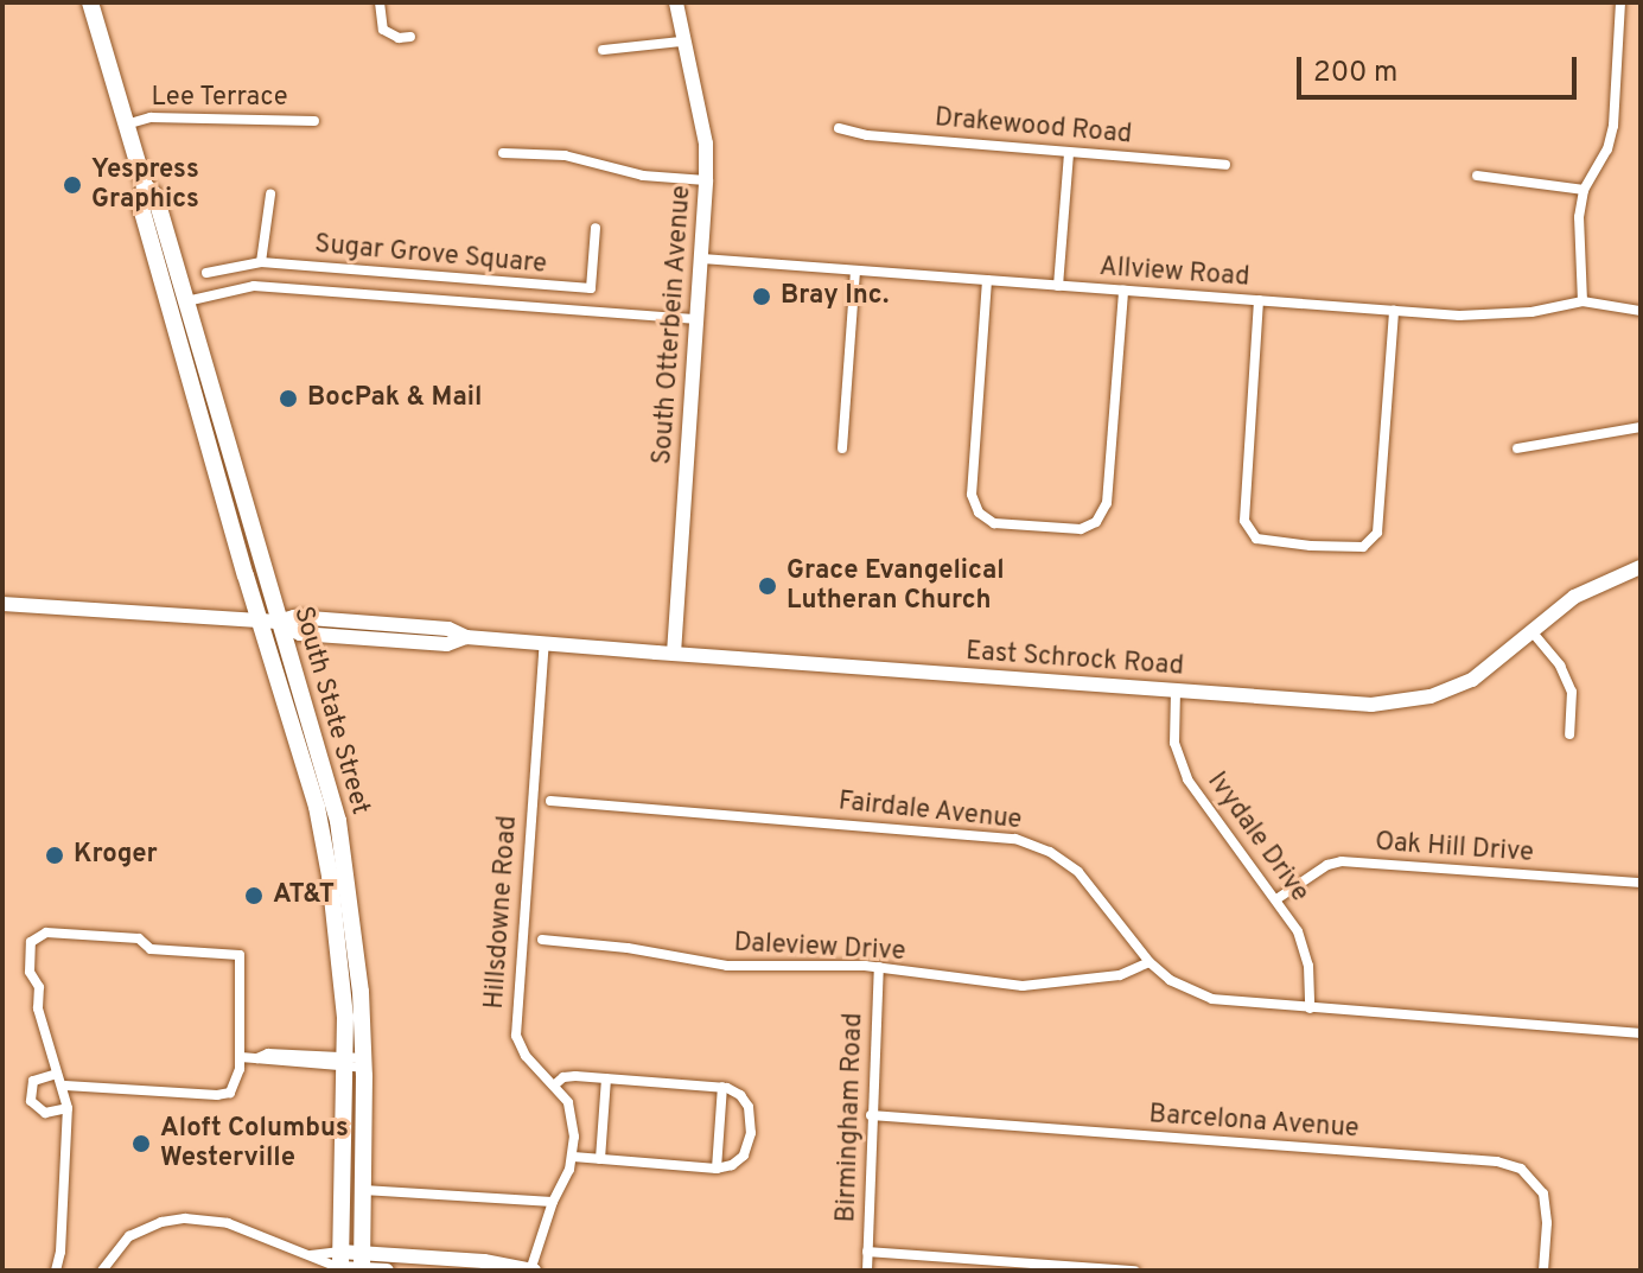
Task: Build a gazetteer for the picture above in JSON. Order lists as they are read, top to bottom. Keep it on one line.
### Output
{"streets":{"main road":["South State Street"],"street":["Lee Terrace","Drakewood Road","Sugar Grove Square","Allview Road","South Otterbein Avenue","East Schrock Road","Fairdale Avenue","Ivydale Drive","Oak Hill Drive","Hillsdowne Road","Daleview Drive","Birmingham Road","Barcelona Avenue"]},"crossings":[["Lee Terrace","South State Street"],["Allview Road","South Otterbein Avenue"],["South Otterbein Avenue","East Schrock Road"],["East Schrock Road","South State Street"],["East Schrock Road","Ivydale Drive"],["East Schrock Road","Hillsdowne Road"],["Fairdale Avenue","Ivydale Drive"],["Fairdale Avenue","Daleview Drive"],["Ivydale Drive","Oak Hill Drive"],["Daleview Drive","Birmingham Road"],["Birmingham Road","Barcelona Avenue"]],"places":["Yespress Graphics","Bray Inc.","BocPak & Mail","Grace Evangelical Lutheran Church","Kroger","AT&T","Aloft Columbus Westerville"],"scale_bar":"200 m"}
